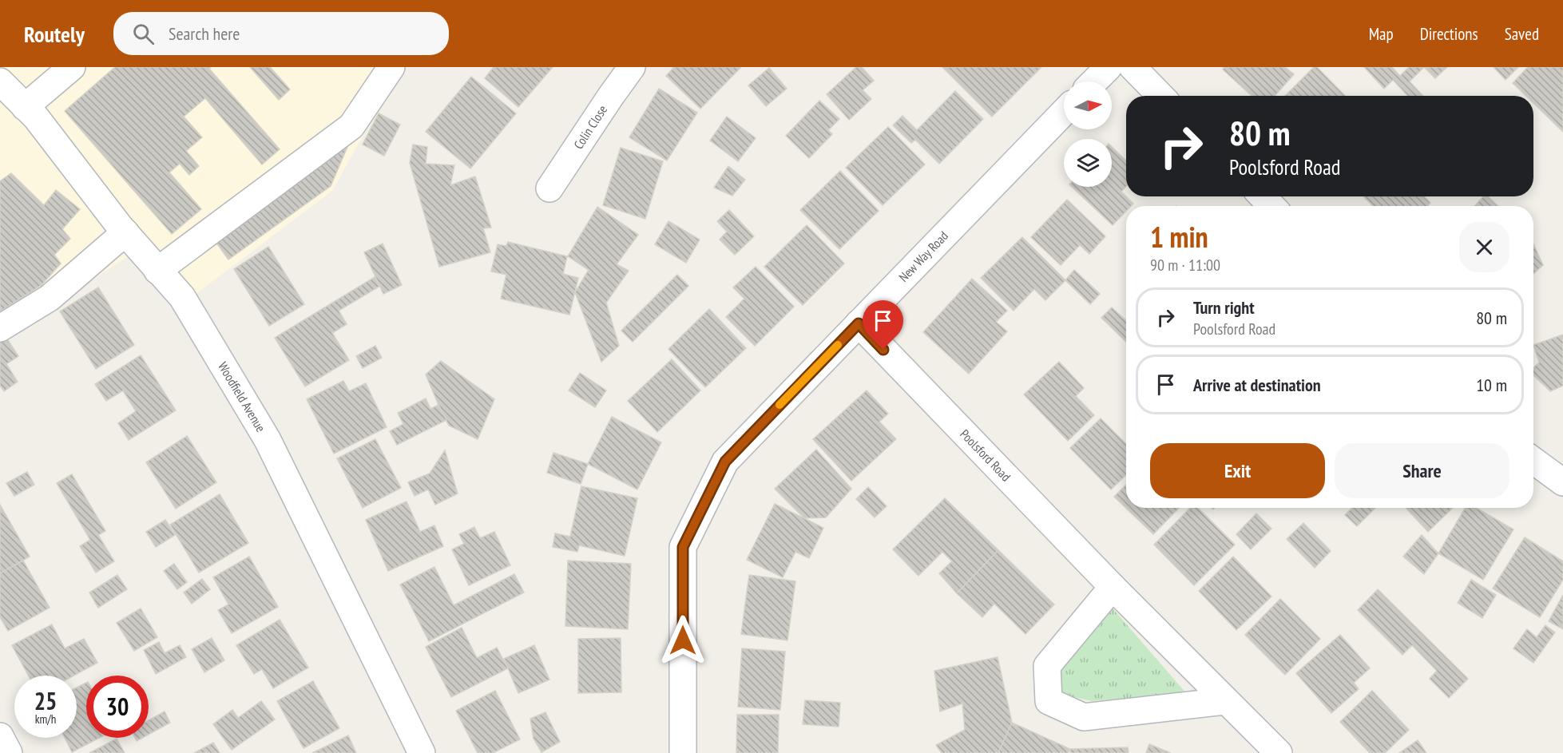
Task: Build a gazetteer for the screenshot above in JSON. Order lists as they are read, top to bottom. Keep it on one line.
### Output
{"streets":{"street":["Colin Close","New Way Road","Woodfield Avenue","Poolsford Road"]},"crossings":[["New Way Road","Poolsford Road"]],"north":"right","page":{"header":"Routely","search":"Search here","nav":["Map","Directions","Saved"],"turn":["80 m","Poolsford Road"],"heading":["1 min","90 m · 11:00"],"list":[{"name":"Turn right","note":"Poolsford Road","value":"80 m"},{"name":"Arrive at destination","value":"10 m"}],"buttons":["Exit","Share"],"speed":"25 km/h","limit":"30"}}
